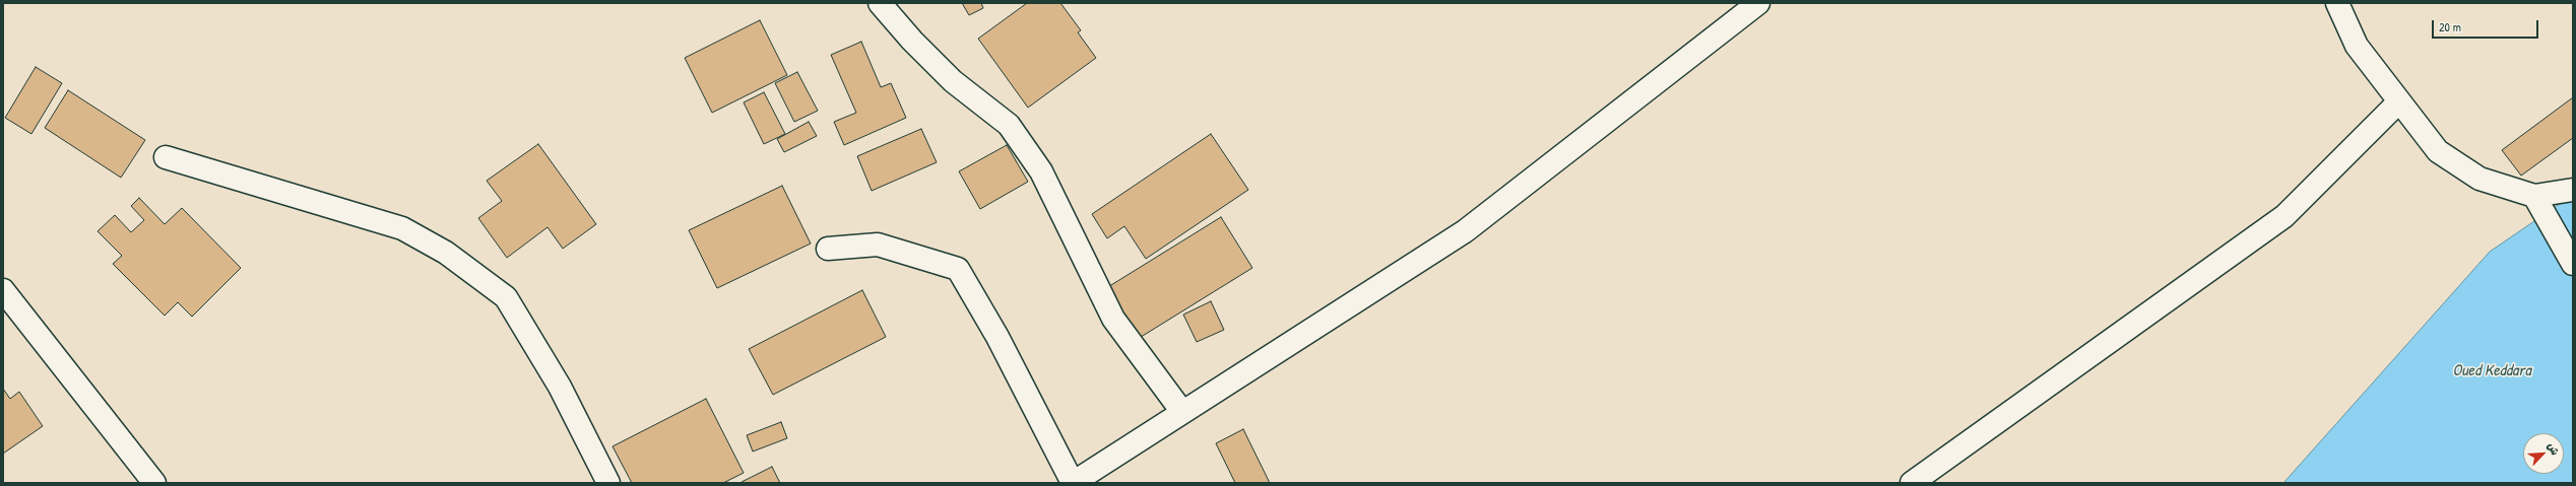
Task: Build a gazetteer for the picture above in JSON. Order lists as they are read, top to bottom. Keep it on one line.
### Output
{"water":["Oued Keddara"],"scale_bar":"20 m","north":"top right"}
